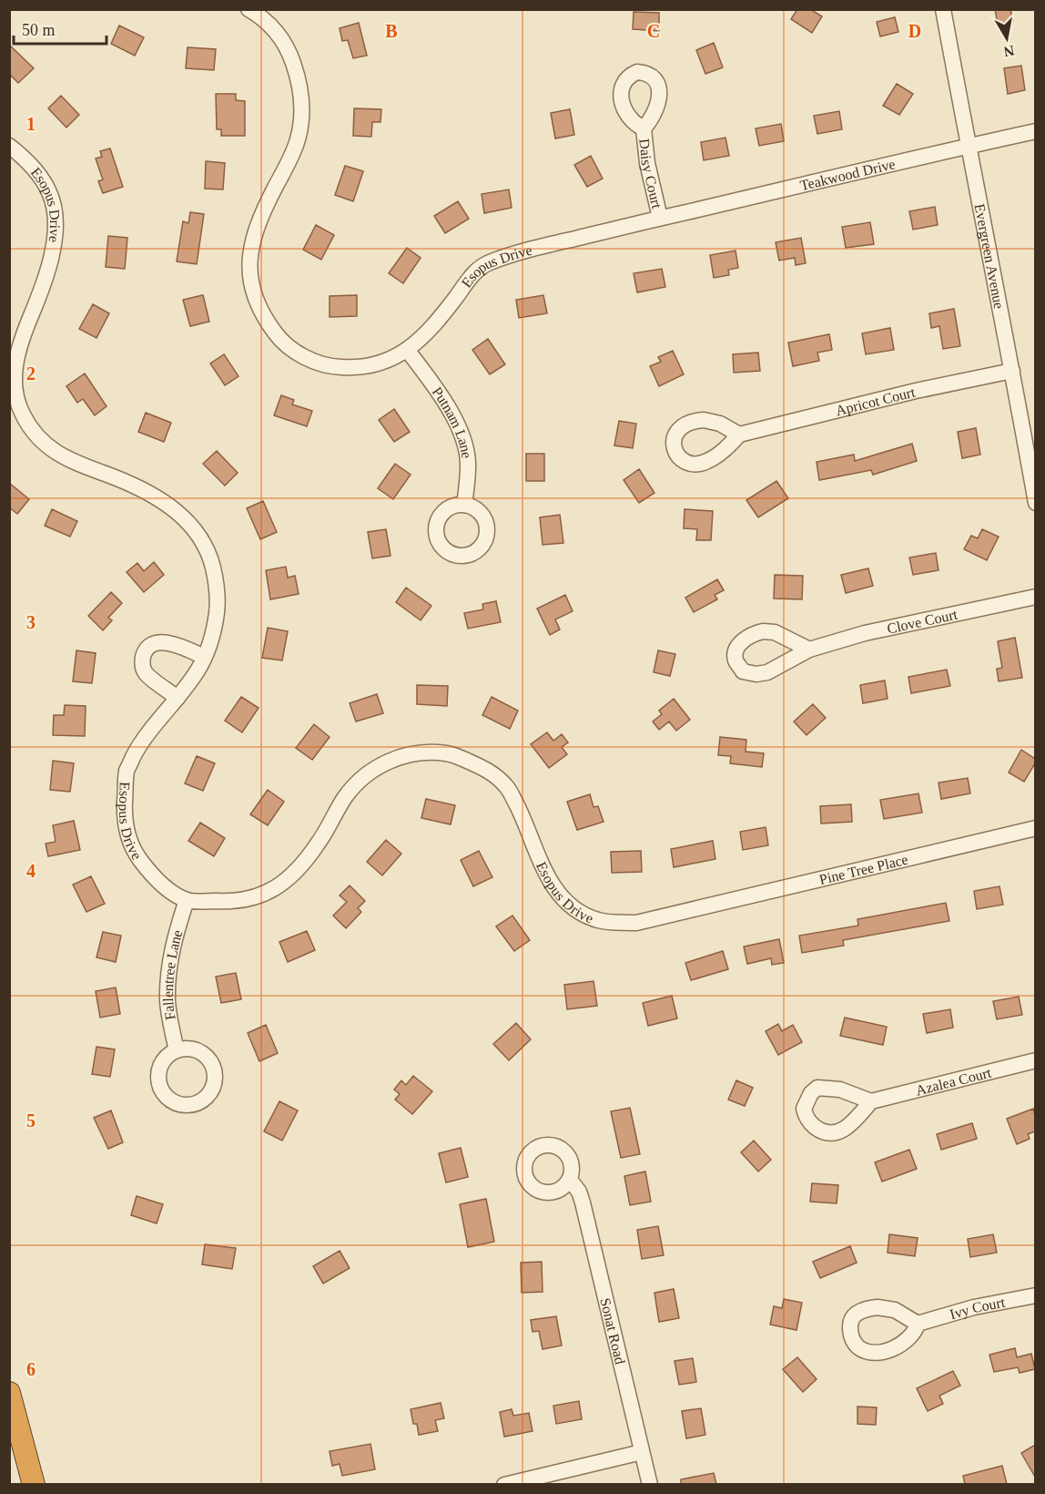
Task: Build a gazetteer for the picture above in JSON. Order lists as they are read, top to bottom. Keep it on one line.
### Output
{"streets":{"street":["Daisy Court","Teakwood Drive","Esopus Drive","Evergreen Avenue","Apricot Court","Putnam Lane","Clove Court","Pine Tree Place","Fallentree Lane","Azalea Court","Ivy Court","Sonat Road"]},"crossings":[["Daisy Court","Teakwood Drive"],["Daisy Court","Esopus Drive"],["Teakwood Drive","Esopus Drive"],["Teakwood Drive","Evergreen Avenue"],["Esopus Drive","Putnam Lane"],["Esopus Drive","Pine Tree Place"],["Esopus Drive","Fallentree Lane"],["Evergreen Avenue","Apricot Court"]],"scale_bar":"50 m","north":"bottom","grid":{"columns":["B","C","D"],"rows":["1","2","3","4","5","6"]}}
